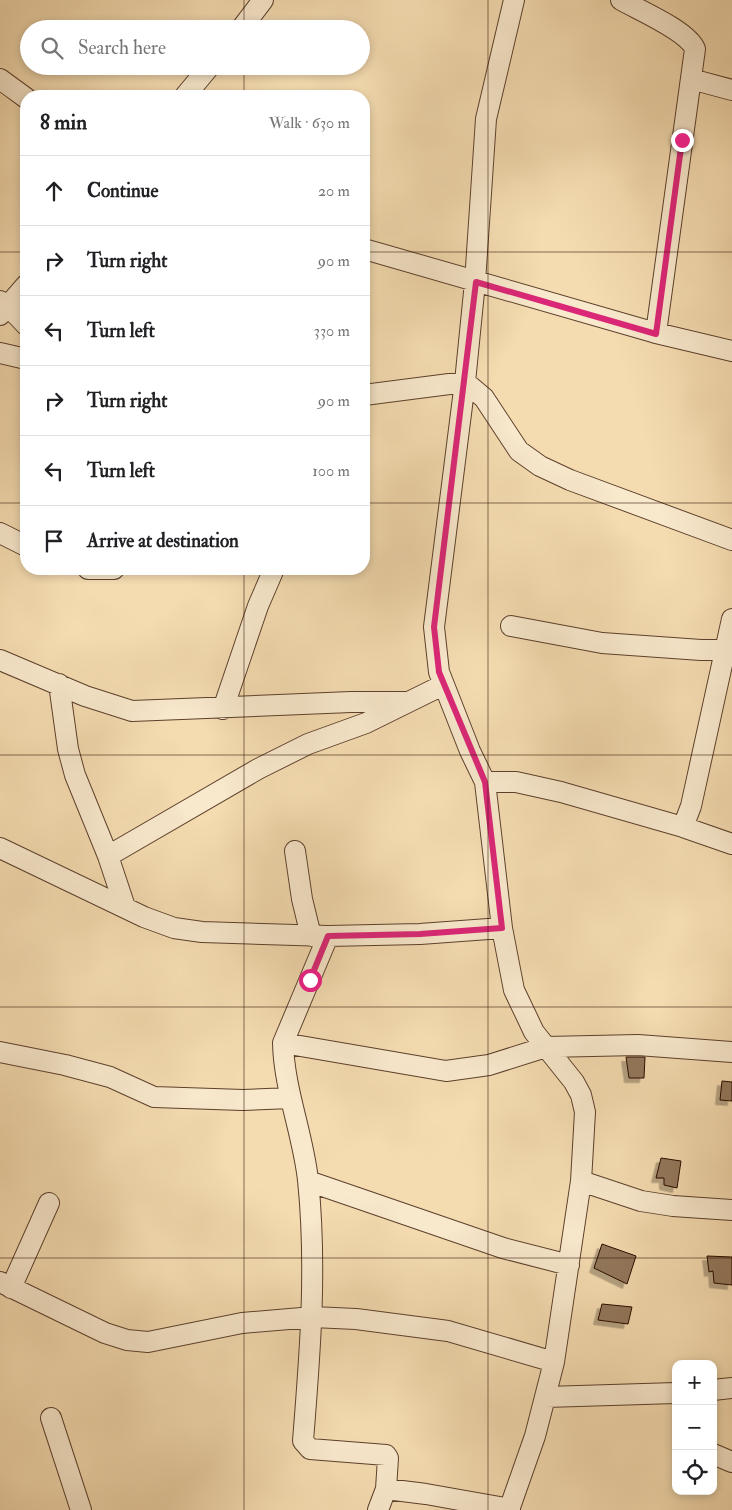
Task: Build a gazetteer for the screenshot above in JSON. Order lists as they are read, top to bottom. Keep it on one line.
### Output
{"page":{"search":"Search here","heading":["8 min","Walk · 630 m"],"list":[["Continue","20 m"],["Turn right","90 m"],["Turn left","330 m"],["Turn right","90 m"],["Turn left","100 m"],"Arrive at destination"],"map_buttons":["+","−"]}}
